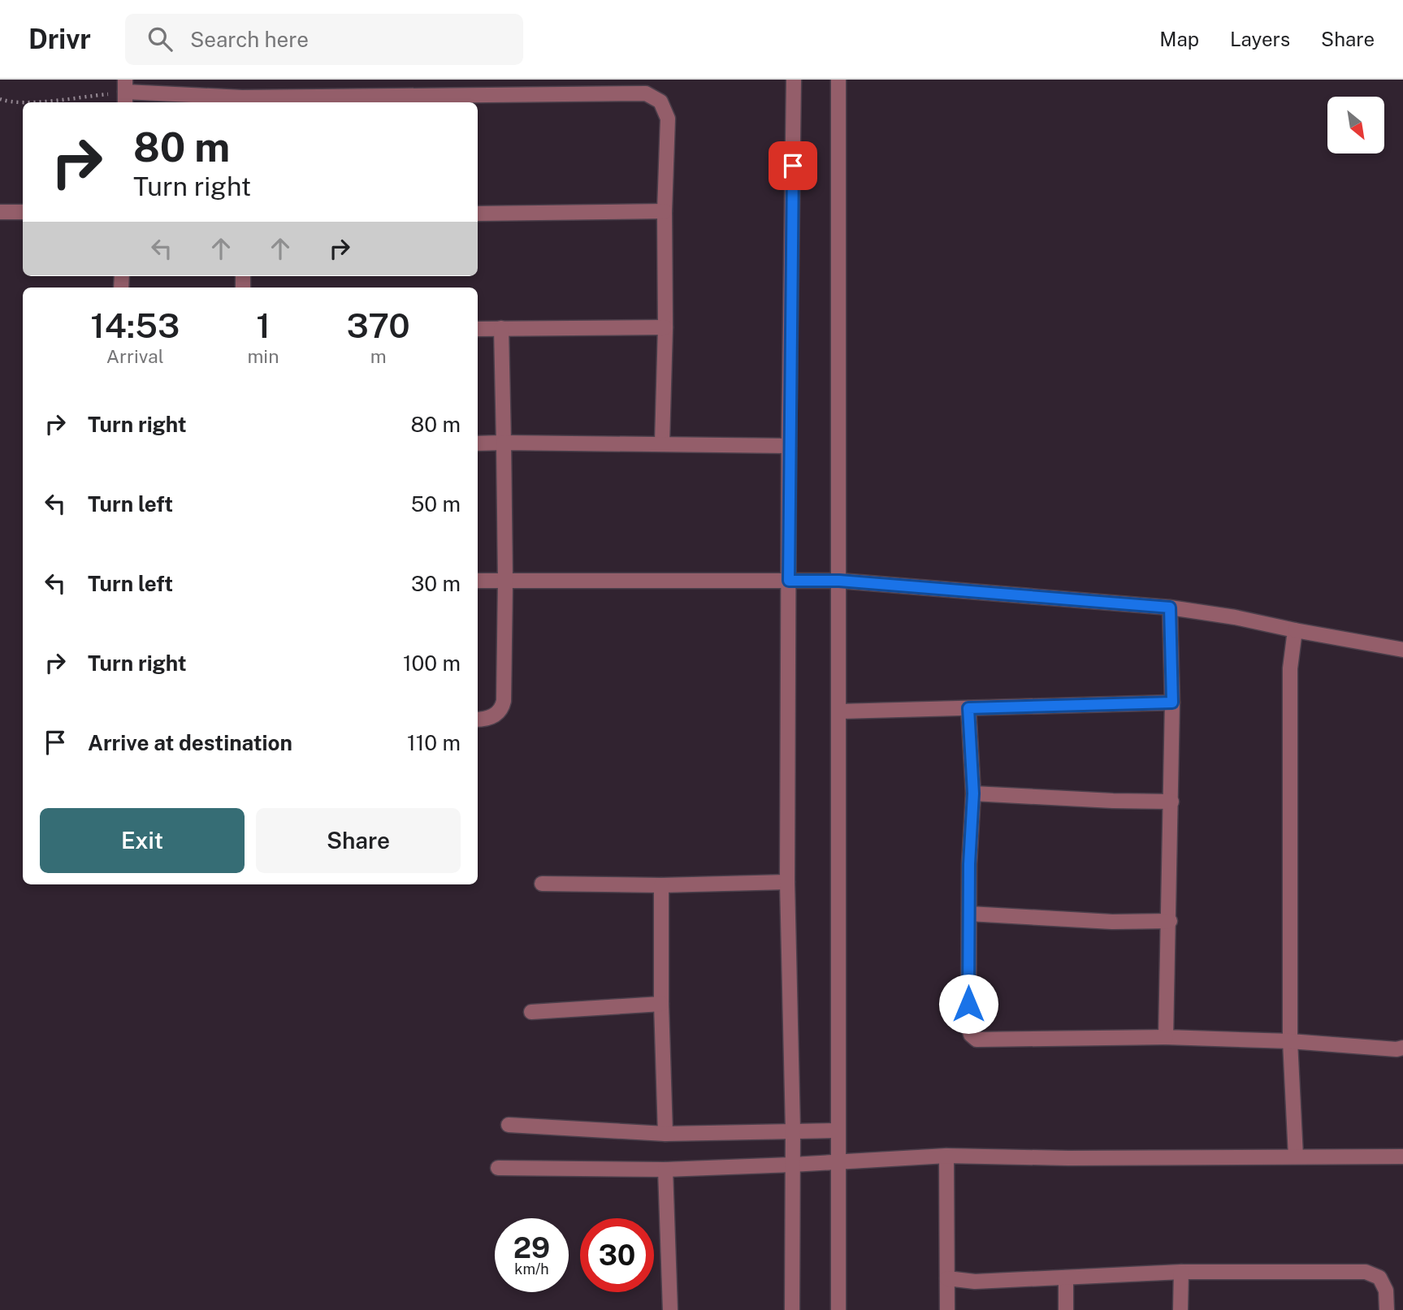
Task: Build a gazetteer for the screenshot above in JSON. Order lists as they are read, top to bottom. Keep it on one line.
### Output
{"north":"bottom right","page":{"header":"Drivr","search":"Search here","nav":["Map","Layers","Share"],"turn":["80 m","Turn right"],"eta":["14:53","Arrival","1","min","370","m"],"list":[{"name":"Turn right","value":"80 m"},{"name":"Turn left","value":"50 m"},{"name":"Turn left","value":"30 m"},{"name":"Turn right","value":"100 m"},{"name":"Arrive at destination","value":"110 m"}],"buttons":["Exit","Share"],"speed":"29 km/h","limit":"30"}}
